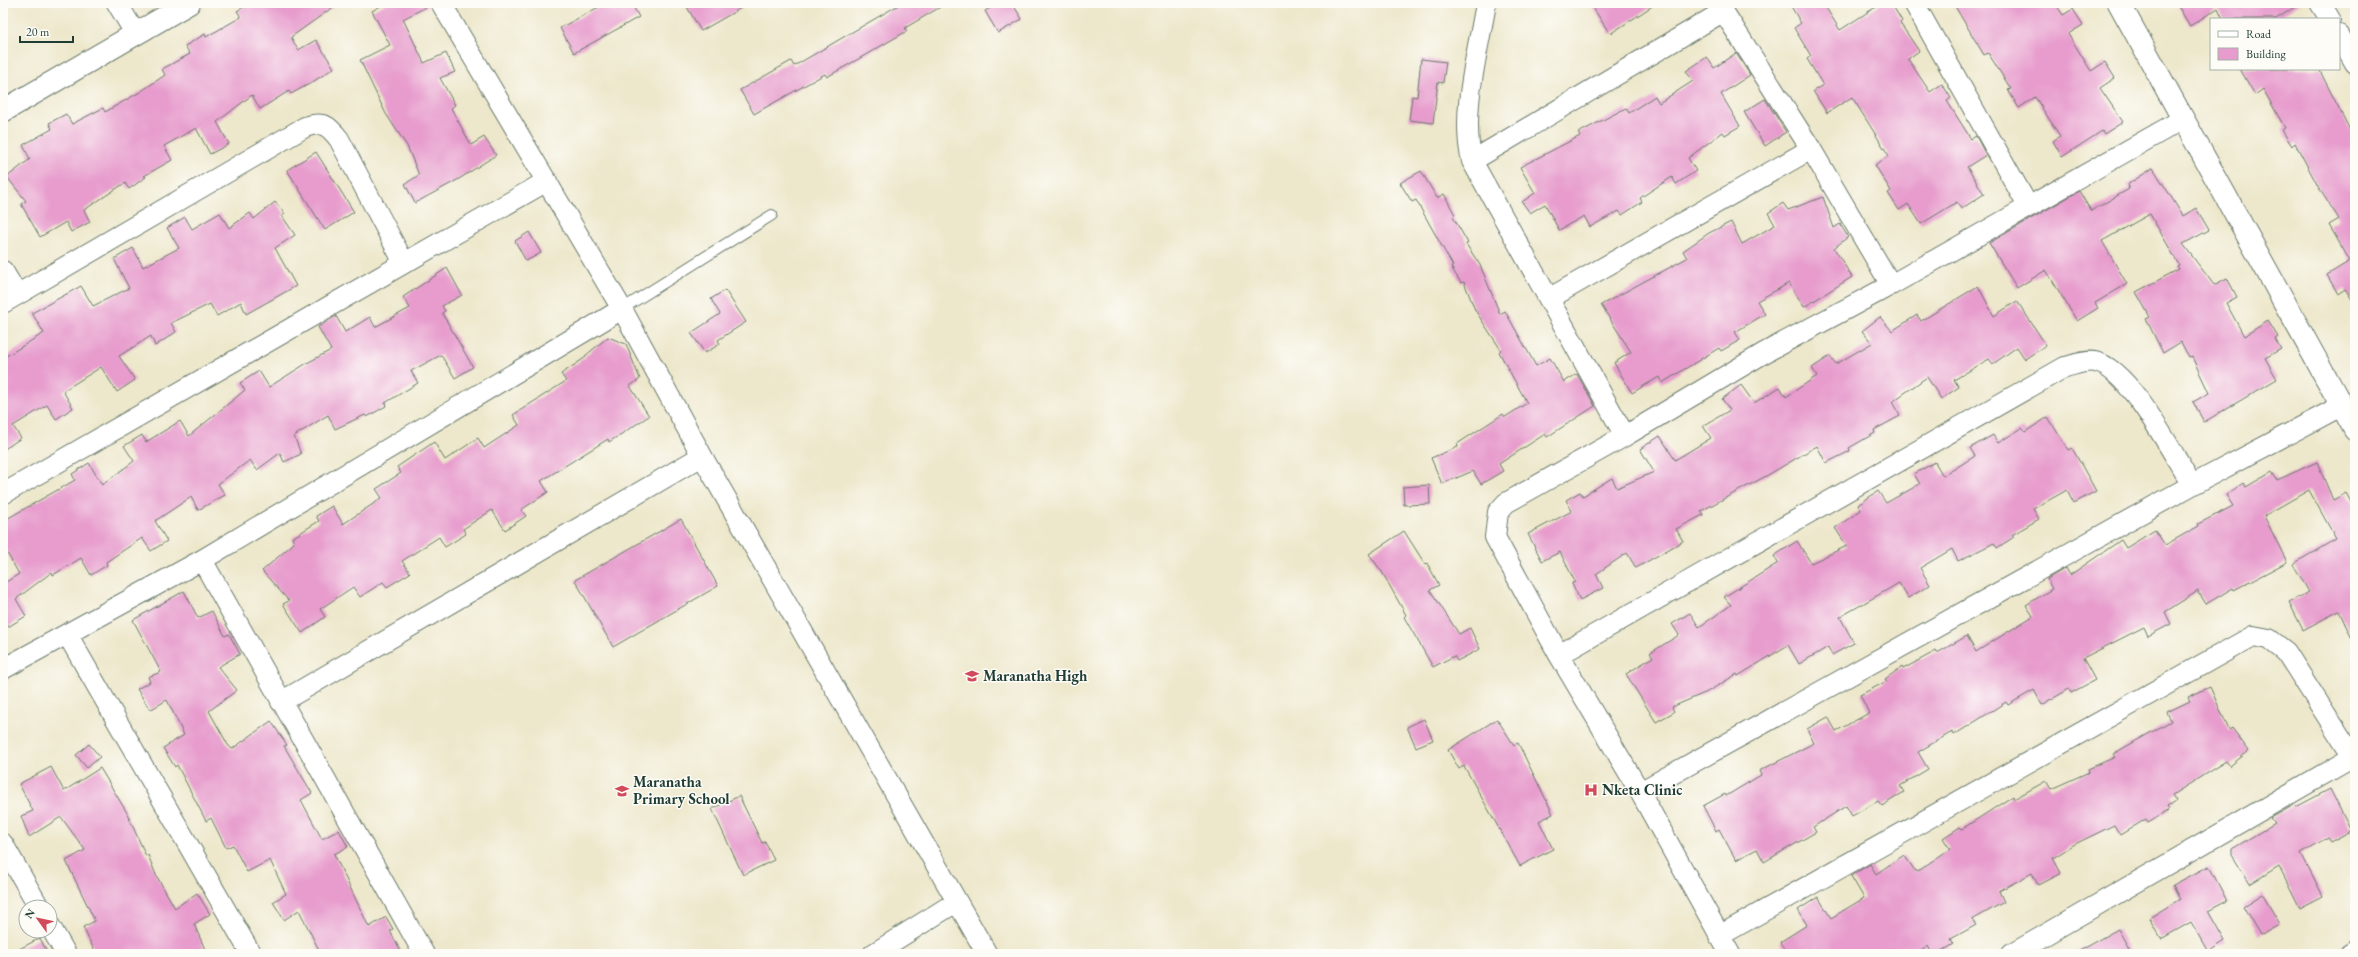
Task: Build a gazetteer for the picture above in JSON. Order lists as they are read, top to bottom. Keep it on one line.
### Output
{"places":{"school or university":["Maranatha High","Maranatha Primary School"],"hospital":["Nketa Clinic"]},"legend":["Road","Building"],"scale_bar":"20 m","north":"top left"}
